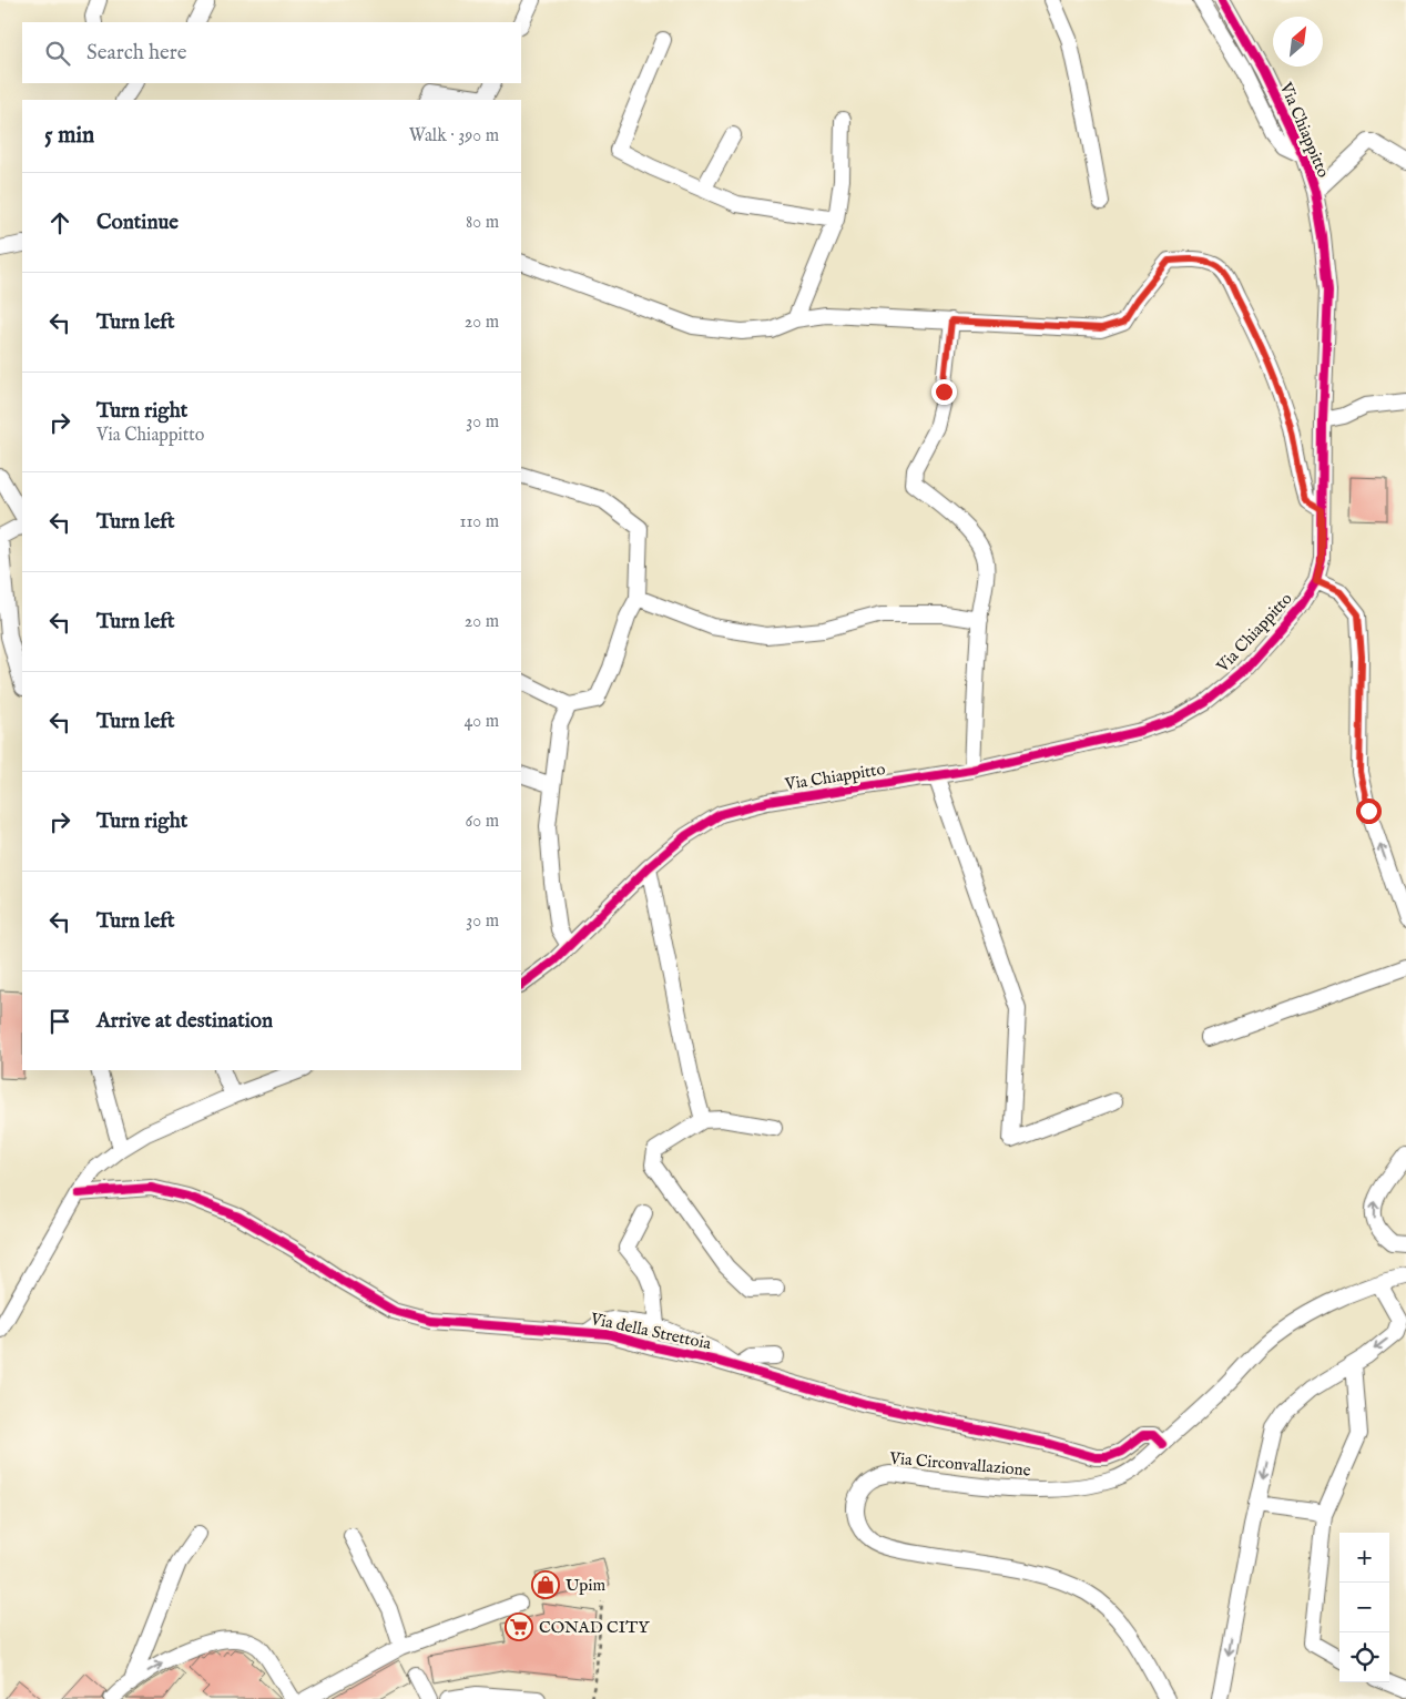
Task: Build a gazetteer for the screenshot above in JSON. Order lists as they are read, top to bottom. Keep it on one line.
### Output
{"streets":{"street":["Via Chiappitto","Via della Strettoia","Via Circonvallazione"]},"crossings":[["Via della Strettoia","Via Circonvallazione"]],"places":{"shop":["Upim"],"supermarket":["CONAD CITY"]},"north":"top right","page":{"search":"Search here","heading":["5 min","Walk · 390 m"],"list":[["Continue","80 m"],["Turn left","20 m"],["Turn right","Via Chiappitto","30 m"],["Turn left","110 m"],["Turn left","20 m"],["Turn left","40 m"],["Turn right","60 m"],["Turn left","30 m"],"Arrive at destination"],"map_buttons":["+","−"]}}
